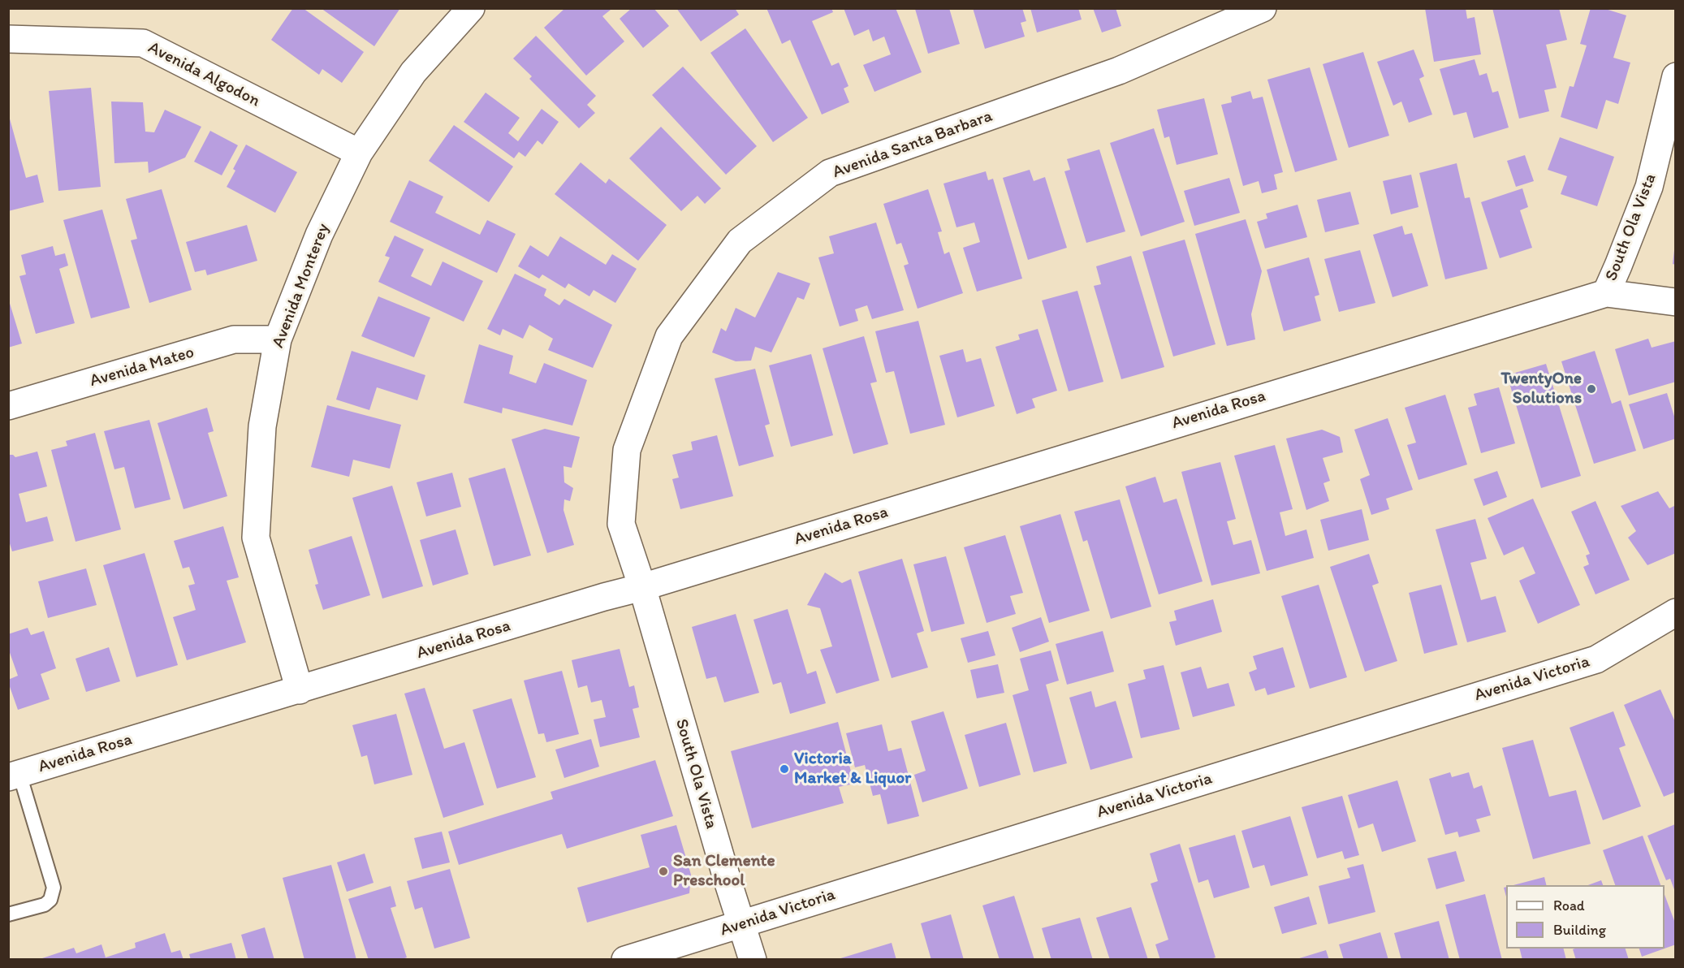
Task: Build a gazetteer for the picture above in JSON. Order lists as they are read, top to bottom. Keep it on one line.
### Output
{"streets":{"street":["Avenida Algodon","Avenida Santa Barbara","South Ola Vista","Avenida Monterey","Avenida Mateo","Avenida Rosa","Avenida Victoria"]},"crossings":[["Avenida Algodon","Avenida Monterey"],["Avenida Santa Barbara","South Ola Vista"],["Avenida Santa Barbara","Avenida Rosa"],["South Ola Vista","Avenida Rosa"],["South Ola Vista","Avenida Victoria"],["Avenida Monterey","Avenida Mateo"],["Avenida Monterey","Avenida Rosa"]],"places":["TwentyOne Solutions","Victoria Market & Liquor","San Clemente Preschool"],"legend":["Road","Building"]}
